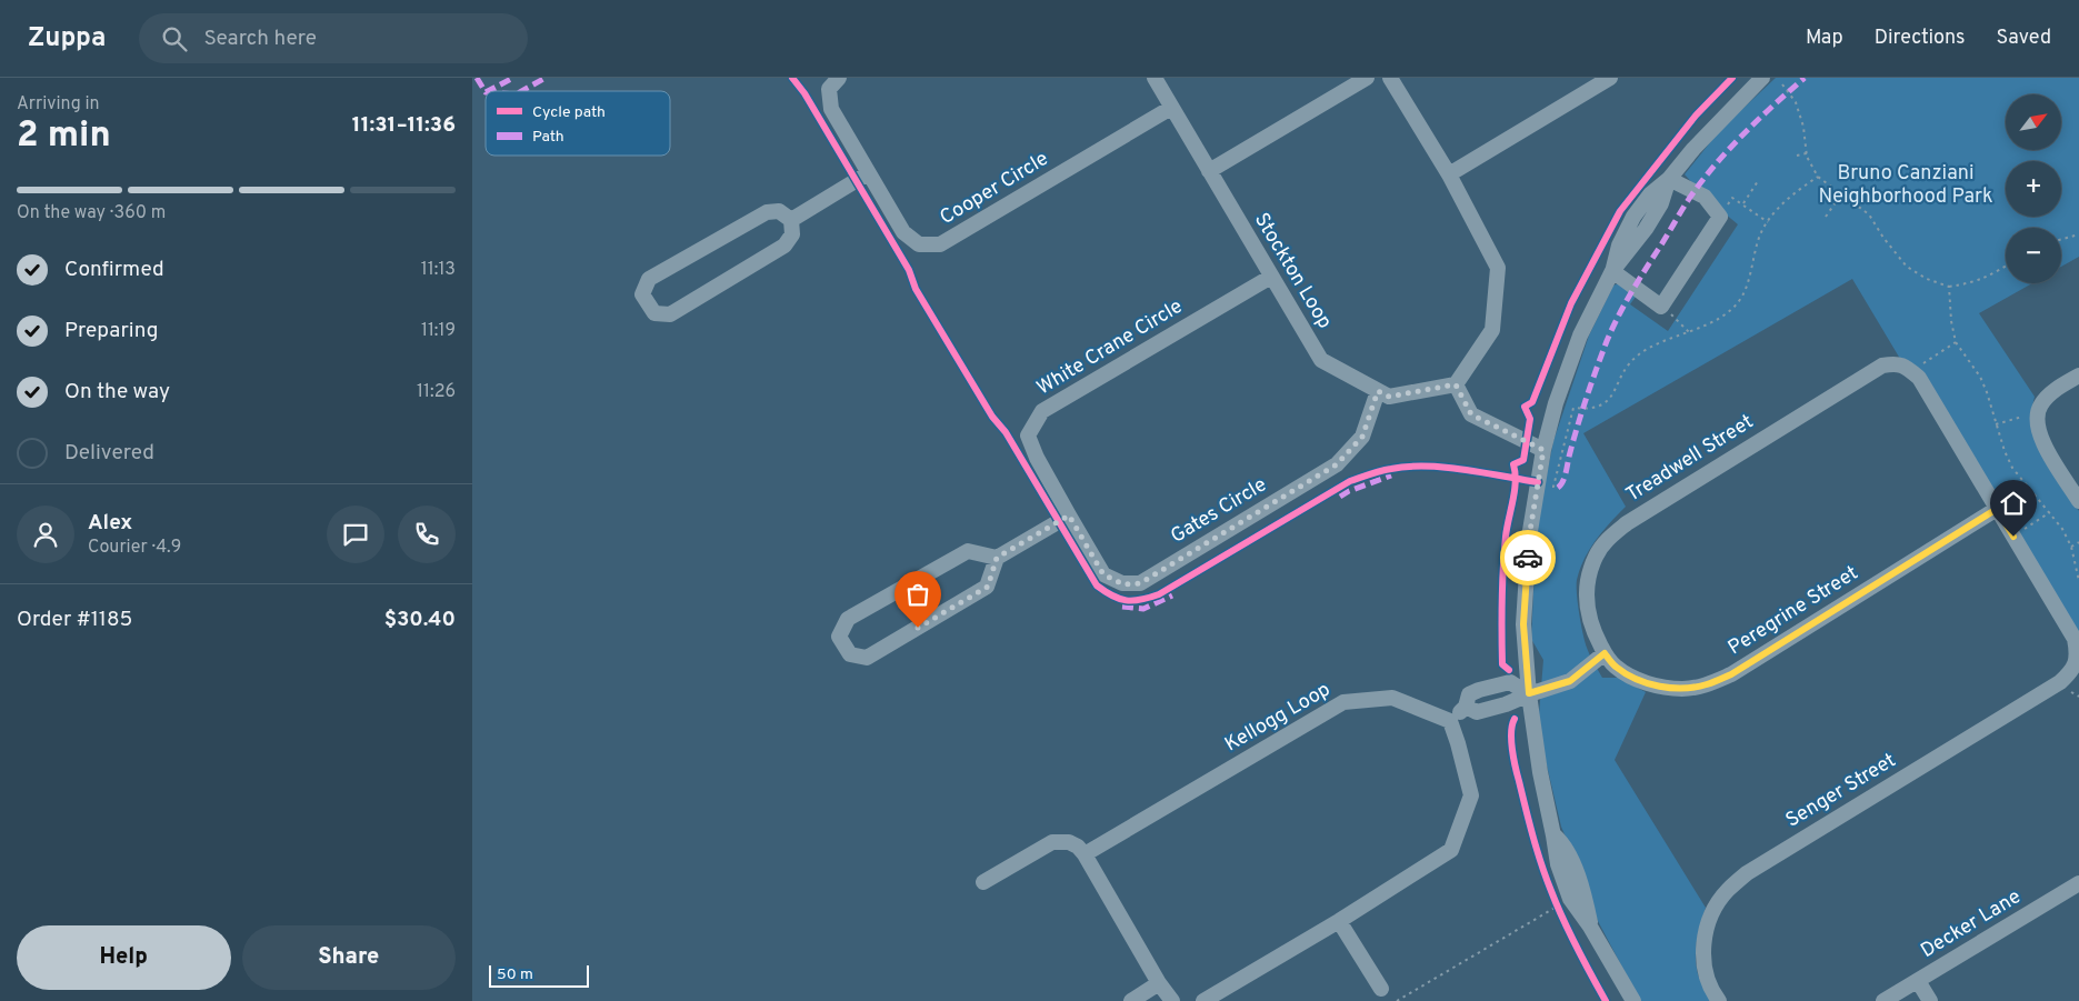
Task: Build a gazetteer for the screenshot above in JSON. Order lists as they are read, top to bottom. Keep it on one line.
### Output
{"streets":{"street":["Cooper Circle","Stockton Loop","White Crane Circle","Treadwell Street","Gates Circle","Peregrine Street","Kellogg Loop","Senger Street","Decker Lane"]},"crossings":[["Cooper Circle","Stockton Loop"],["Stockton Loop","White Crane Circle"],["Stockton Loop","Gates Circle"],["White Crane Circle","Gates Circle"],["Treadwell Street","Peregrine Street"]],"parks":["Bruno Canziani Neighborhood Park"],"legend":["Cycle path","Path"],"scale_bar":"50 m","north":"top right","page":{"header":"Zuppa","search":"Search here","nav":["Map","Directions","Saved"],"heading":["2 min","Arriving in","11:31–11:36"],"panel":["Alex","Courier · 4.9","Order #1185","$30.40"],"map_buttons":["+","−"],"bar":"On the way · 360 m","list":[["Confirmed","11:13"],["Preparing","11:19"],["On the way","11:26"],"Delivered"],"buttons":["Help","Share"],"scale":"50 m"}}
